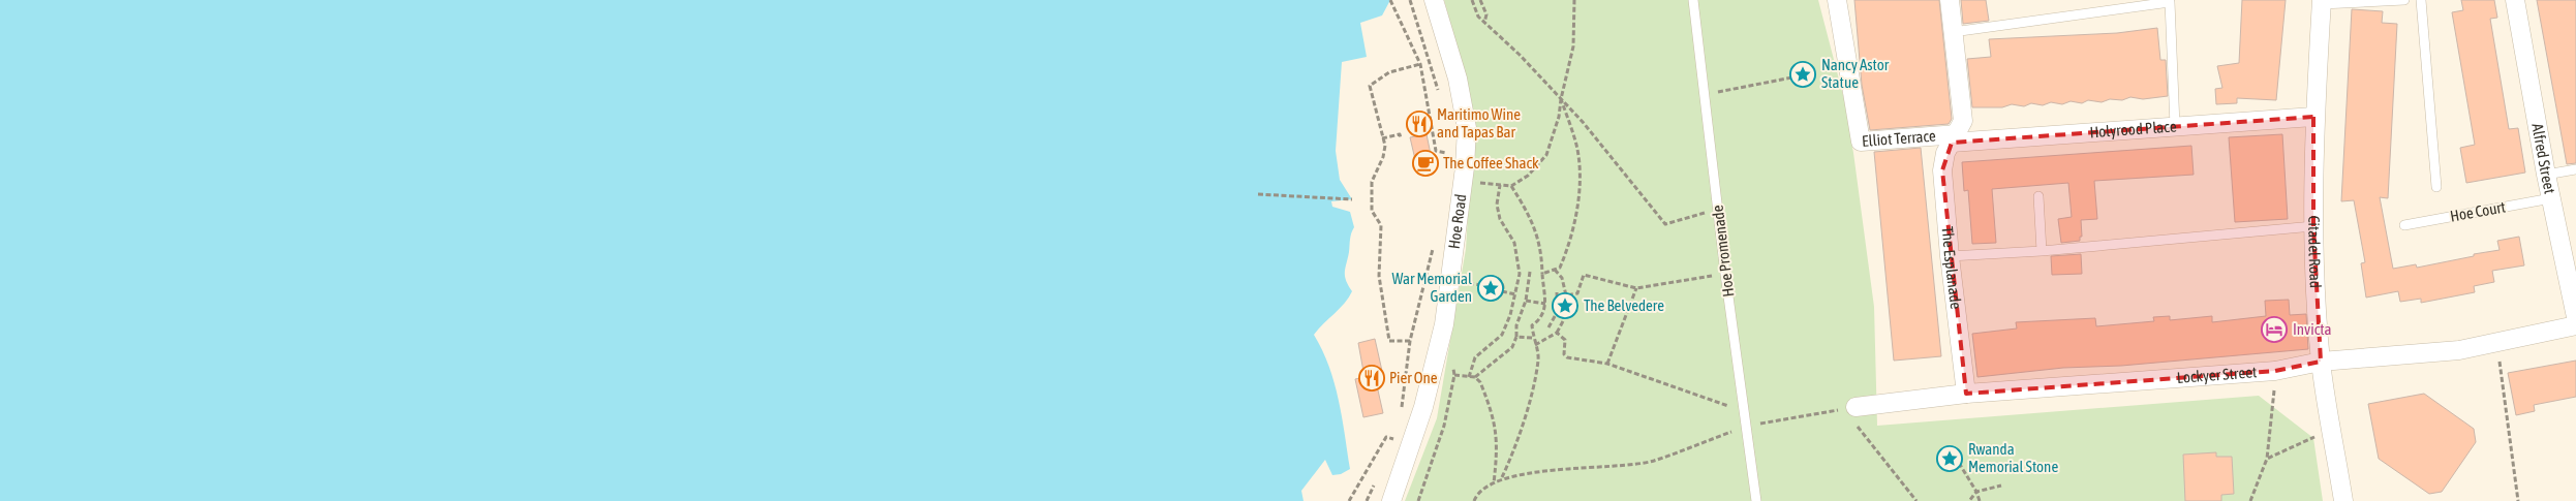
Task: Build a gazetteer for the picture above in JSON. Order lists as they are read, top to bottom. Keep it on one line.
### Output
{"streets":{"street":["Holyrood Place","Elliot Terrace","Alfred Street","Hoe Road","Citadel Road","The Esplanade","Lockyer Street"],"lane":["Hoe Court","Hoe Promenade"]},"crossings":[["Holyrood Place","Elliot Terrace"],["Holyrood Place","Citadel Road"],["Holyrood Place","The Esplanade"],["Elliot Terrace","The Esplanade"],["Alfred Street","Hoe Court"],["Citadel Road","Lockyer Street"],["The Esplanade","Lockyer Street"]],"places":{"place":["Nancy Astor Statue","War Memorial Garden","The Belvedere","Rwanda Memorial Stone"],"restaurant":["Maritimo Wine and Tapas Bar","Pier One"],"cafe":["The Coffee Shack"],"hotel":["Invicta"]}}
